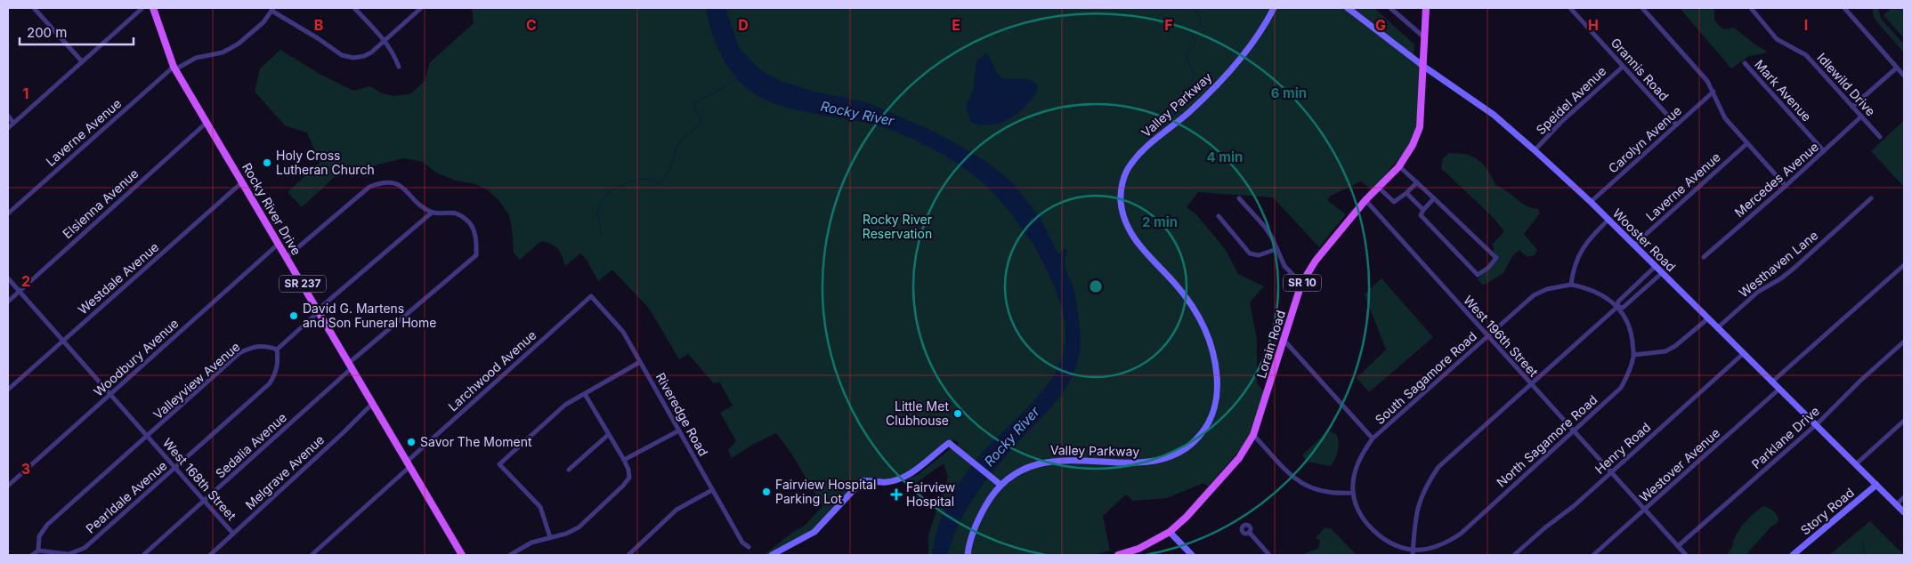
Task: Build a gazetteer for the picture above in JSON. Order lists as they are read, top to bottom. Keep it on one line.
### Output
{"streets":{"main road":["Rocky River Drive","SR 10","SR 237","Lorain Road"],"street":["Grannis Road","Idlewild Drive","Mark Avenue","Speidel Avenue","Valley Parkway","Laverne Avenue","Carolyn Avenue","Mercedes Avenue","Elsienna Avenue","Wooster Road","Westhaven Lane","Westdale Avenue","West 196th Street","Woodbury Avenue","Larchwood Avenue","South Sagamore Road","Valleyview Avenue","Riveredge Road","Parklane Drive","North Sagamore Road","Sedalia Avenue","Henry Road","Westover Avenue","Melgrave Avenue","West 168th Street","Pearldale Avenue","Story Road"]},"crossings":[["Grannis Road","Speidel Avenue"],["Grannis Road","Carolyn Avenue"],["Idlewild Drive","Mercedes Avenue"],["Mark Avenue","Mercedes Avenue"],["Speidel Avenue","Wooster Road"],["Laverne Avenue","Rocky River Drive"],["Laverne Avenue","Wooster Road"],["Carolyn Avenue","Wooster Road"],["Elsienna Avenue","Rocky River Drive"],["Elsienna Avenue","West 168th Street"],["Rocky River Drive","Westdale Avenue"],["Rocky River Drive","Woodbury Avenue"],["Rocky River Drive","Larchwood Avenue"],["Rocky River Drive","Sedalia Avenue"],["Rocky River Drive","Melgrave Avenue"],["Wooster Road","Westhaven Lane"],["Wooster Road","Lorain Road"],["Wooster Road","Parklane Drive"],["Wooster Road","Henry Road"],["Wooster Road","Westover Avenue"],["Wooster Road","Story Road"],["Westdale Avenue","West 168th Street"],["West 196th Street","Lorain Road"],["West 196th Street","South Sagamore Road"],["West 196th Street","Parklane Drive"],["West 196th Street","North Sagamore Road"],["West 196th Street","Henry Road"],["West 196th Street","Westover Avenue"],["Woodbury Avenue","West 168th Street"],["Larchwood Avenue","Riveredge Road"],["South Sagamore Road","North Sagamore Road"],["Valleyview Avenue","West 168th Street"],["Valleyview Avenue","Pearldale Avenue"],["Sedalia Avenue","West 168th Street"],["Melgrave Avenue","West 168th Street"],["West 168th Street","Pearldale Avenue"]],"water":["Rocky River"],"parks":["Rocky River Reservation"],"places":{"other":["Holy Cross Lutheran Church","David G. Martens and Son Funeral Home","Little Met Clubhouse","Savor The Moment","Fairview Hospital Parking Lot"],"health":["Fairview Hospital"]},"scale_bar":"200 m","grid":{"columns":["B","C","D","E","F","G","H","I"],"rows":["1","2","3"]},"rings":["6 min","4 min","2 min"]}
